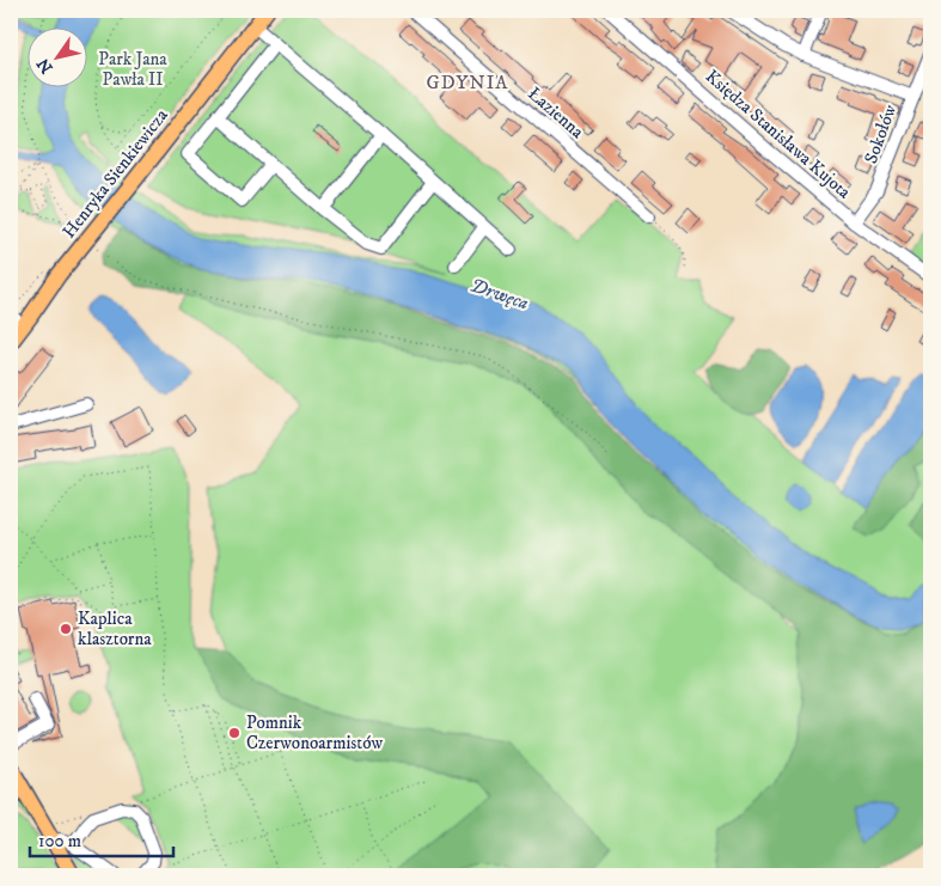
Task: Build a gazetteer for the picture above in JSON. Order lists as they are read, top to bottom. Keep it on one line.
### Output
{"streets":{"main road":["Henryka Sienkiewicza"],"street":["Łazienna","Księdza Stanisława Kujota","Sokołów"]},"crossings":[["Księdza Stanisława Kujota","Sokołów"]],"districts":["GDYNIA"],"water":["Drwęca"],"parks":["Park Jana Pawła II"],"places":["Kaplica klasztorna","Pomnik Czerwonoarmistów"],"scale_bar":"100 m","north":"bottom left"}
